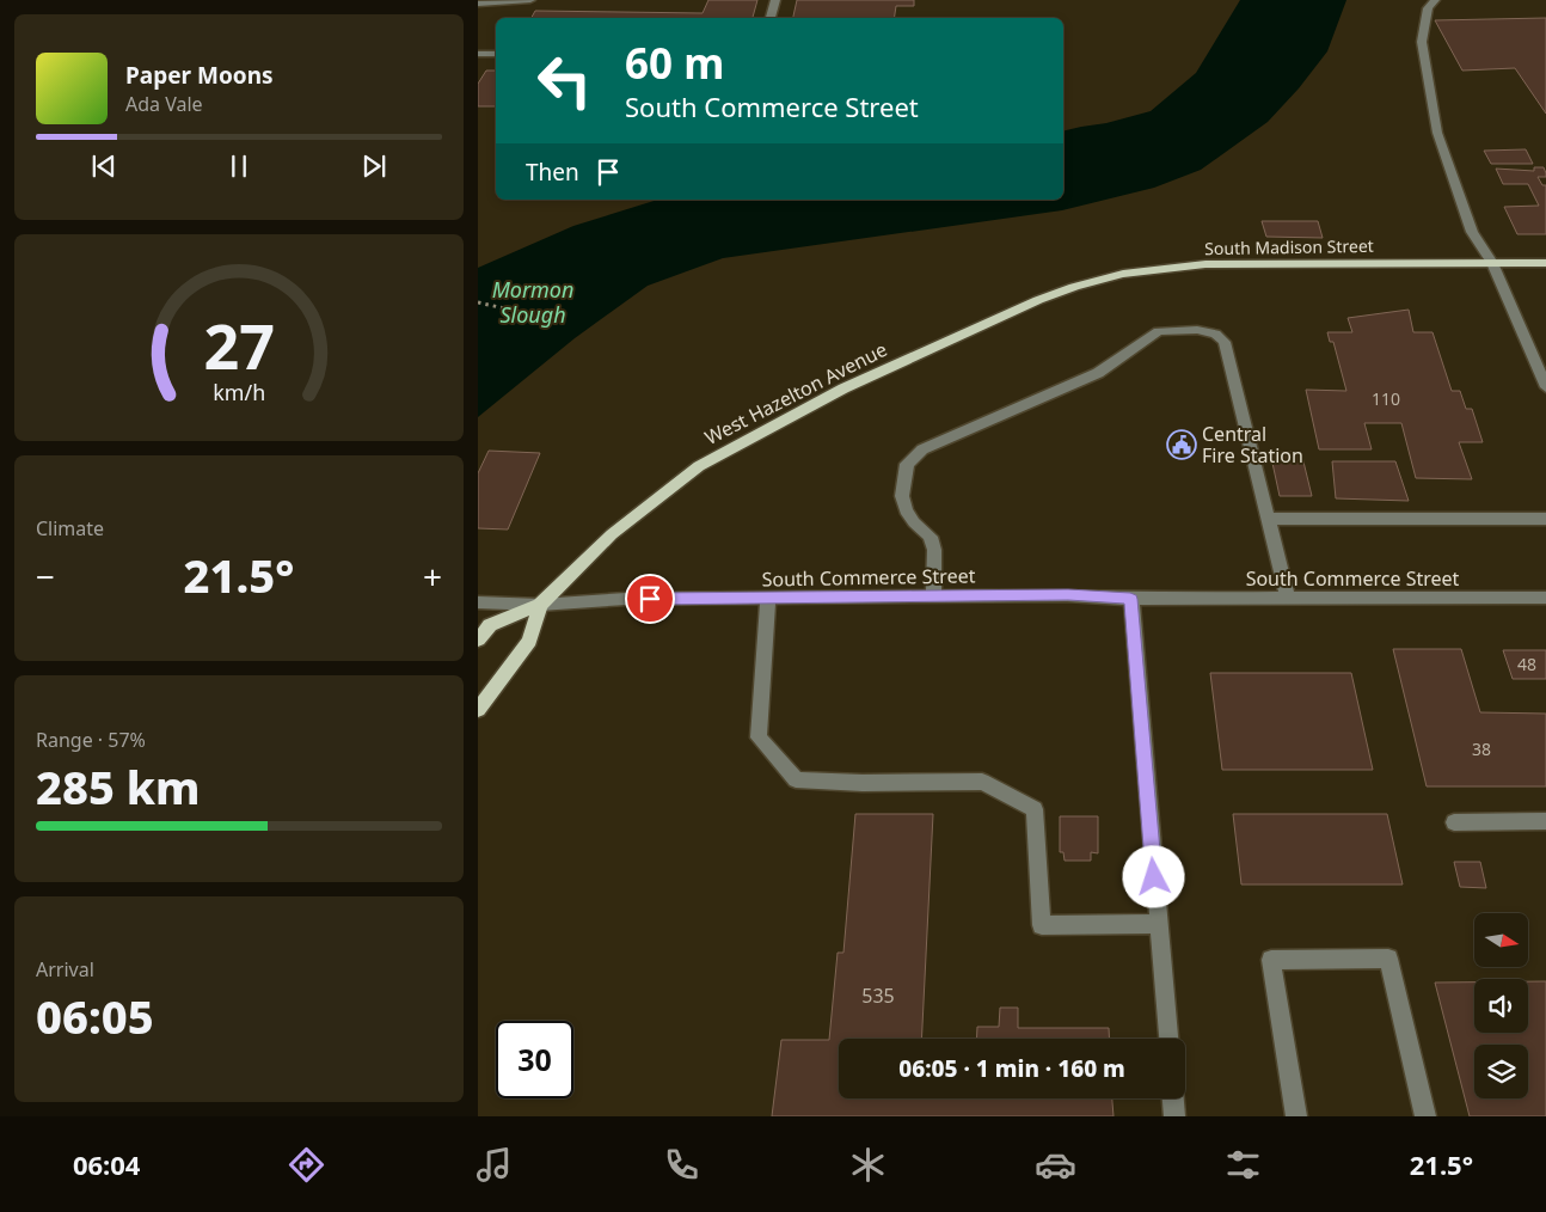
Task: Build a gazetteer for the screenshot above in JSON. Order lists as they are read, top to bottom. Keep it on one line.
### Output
{"streets":{"main road":["South Madison Street","West Hazelton Avenue"],"street":["South Commerce Street"]},"crossings":[["South Madison Street","West Hazelton Avenue"],["West Hazelton Avenue","South Commerce Street"]],"water":["Mormon Slough"],"places":{"public building":["Central Fire Station"]},"house_numbers":["110","48","38","535"],"north":"right","page":{"turn":["60 m","South Commerce Street"],"song":["Paper Moons","Ada Vale"],"then":"Then","tile":["Climate",["Range · 57%","285 km"],["Arrival","06:05"]],"heat":["−","21.5°","+"],"limit":"30","trip":"06:05 · 1 min · 160 m","tabs":["06:04","21.5°"],"gauge":["27","km/h"]}}
